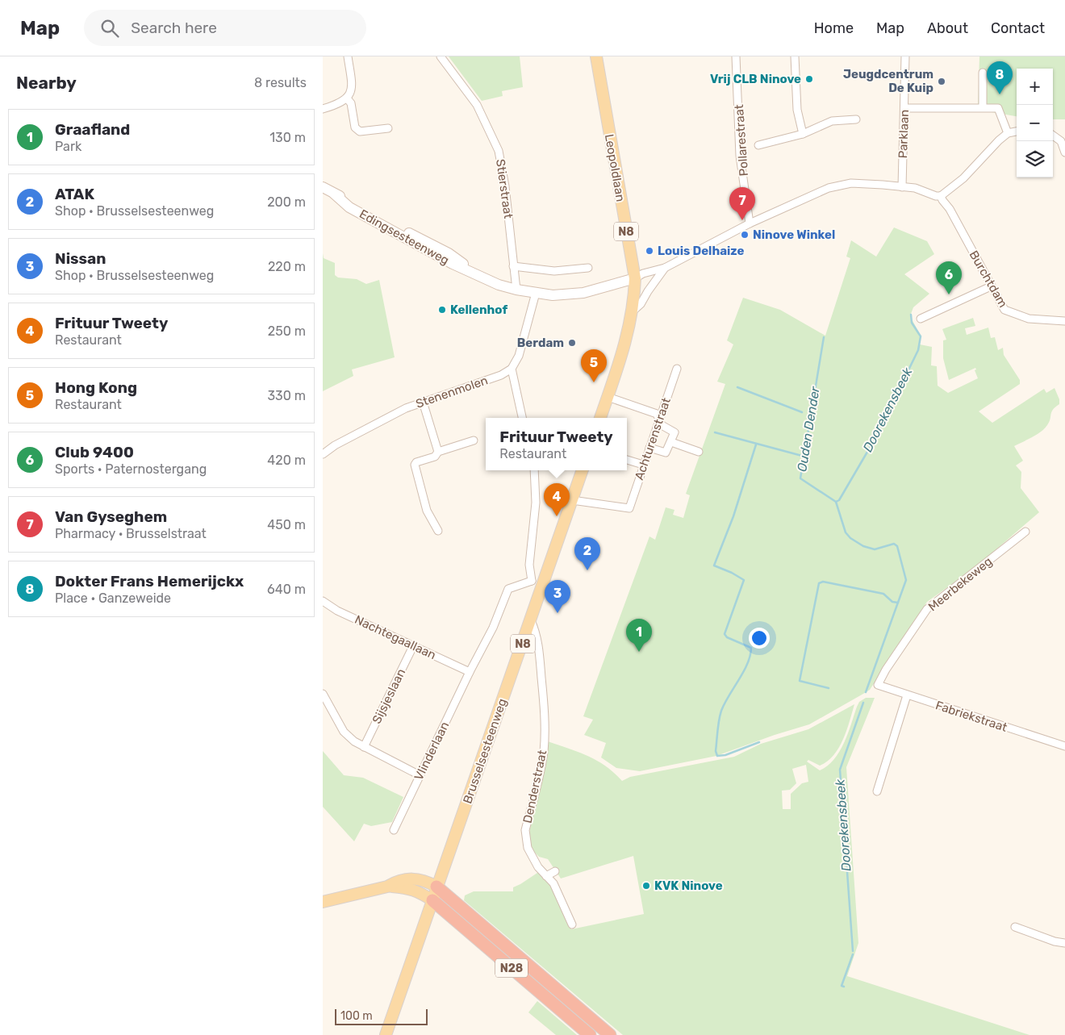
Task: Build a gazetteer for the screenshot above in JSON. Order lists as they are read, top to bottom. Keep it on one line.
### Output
{"streets":{"highway":["N28"],"main road":["Leopoldlaan","N8","Edingsesteenweg","Brusselsesteenweg"],"street":["Parklaan","Pollarestraat","Stierstraat","Burchtdam","Stenenmolen","Achturenstraat","Meerbekeweg","Nachtegaallaan","Sijsjeslaan","Fabriekstraat","Vlinderlaan","Denderstraat"]},"crossings":[["Leopoldlaan","N8"],["Leopoldlaan","Edingsesteenweg"],["Stierstraat","Edingsesteenweg"],["N8","Edingsesteenweg"],["Achturenstraat","Brusselsesteenweg"],["Meerbekeweg","Fabriekstraat"],["Nachtegaallaan","Sijsjeslaan"],["Nachtegaallaan","Vlinderlaan"],["Brusselsesteenweg","Denderstraat"],["Brusselsesteenweg","N28"]],"water":["Doorekensbeek","Ouden Dender"],"places":["Vrij CLB Ninove","Jeugdcentrum De Kuip","Ninove Winkel","Louis Delhaize","Kellenhof","Berdam","KVK Ninove"],"scale_bar":"100 m","page":{"header":"Map","search":"Search here","nav":["Home","Map","About","Contact"],"heading":["Nearby","8 results"],"pins":["8","7","6","5","4","2","3","1"],"map_buttons":["+","−"],"list":[{"mark":"1","name":"Graafland","note":"Park","value":"130 m"},{"mark":"2","name":"ATAK","note":"Shop · Brusselsesteenweg","value":"200 m"},{"mark":"3","name":"Nissan","note":"Shop · Brusselsesteenweg","value":"220 m"},{"mark":"4","name":"Frituur Tweety","note":"Restaurant","value":"250 m"},{"mark":"5","name":"Hong Kong","note":"Restaurant","value":"330 m"},{"mark":"6","name":"Club 9400","note":"Sports · Paternostergang","value":"420 m"},{"mark":"7","name":"Van Gyseghem","note":"Pharmacy · Brusselstraat","value":"450 m"},{"mark":"8","name":"Dokter Frans Hemerijckx","note":"Place · Ganzeweide","value":"640 m"}],"popup":["Frituur Tweety","Restaurant"],"scale":"100 m"}}
